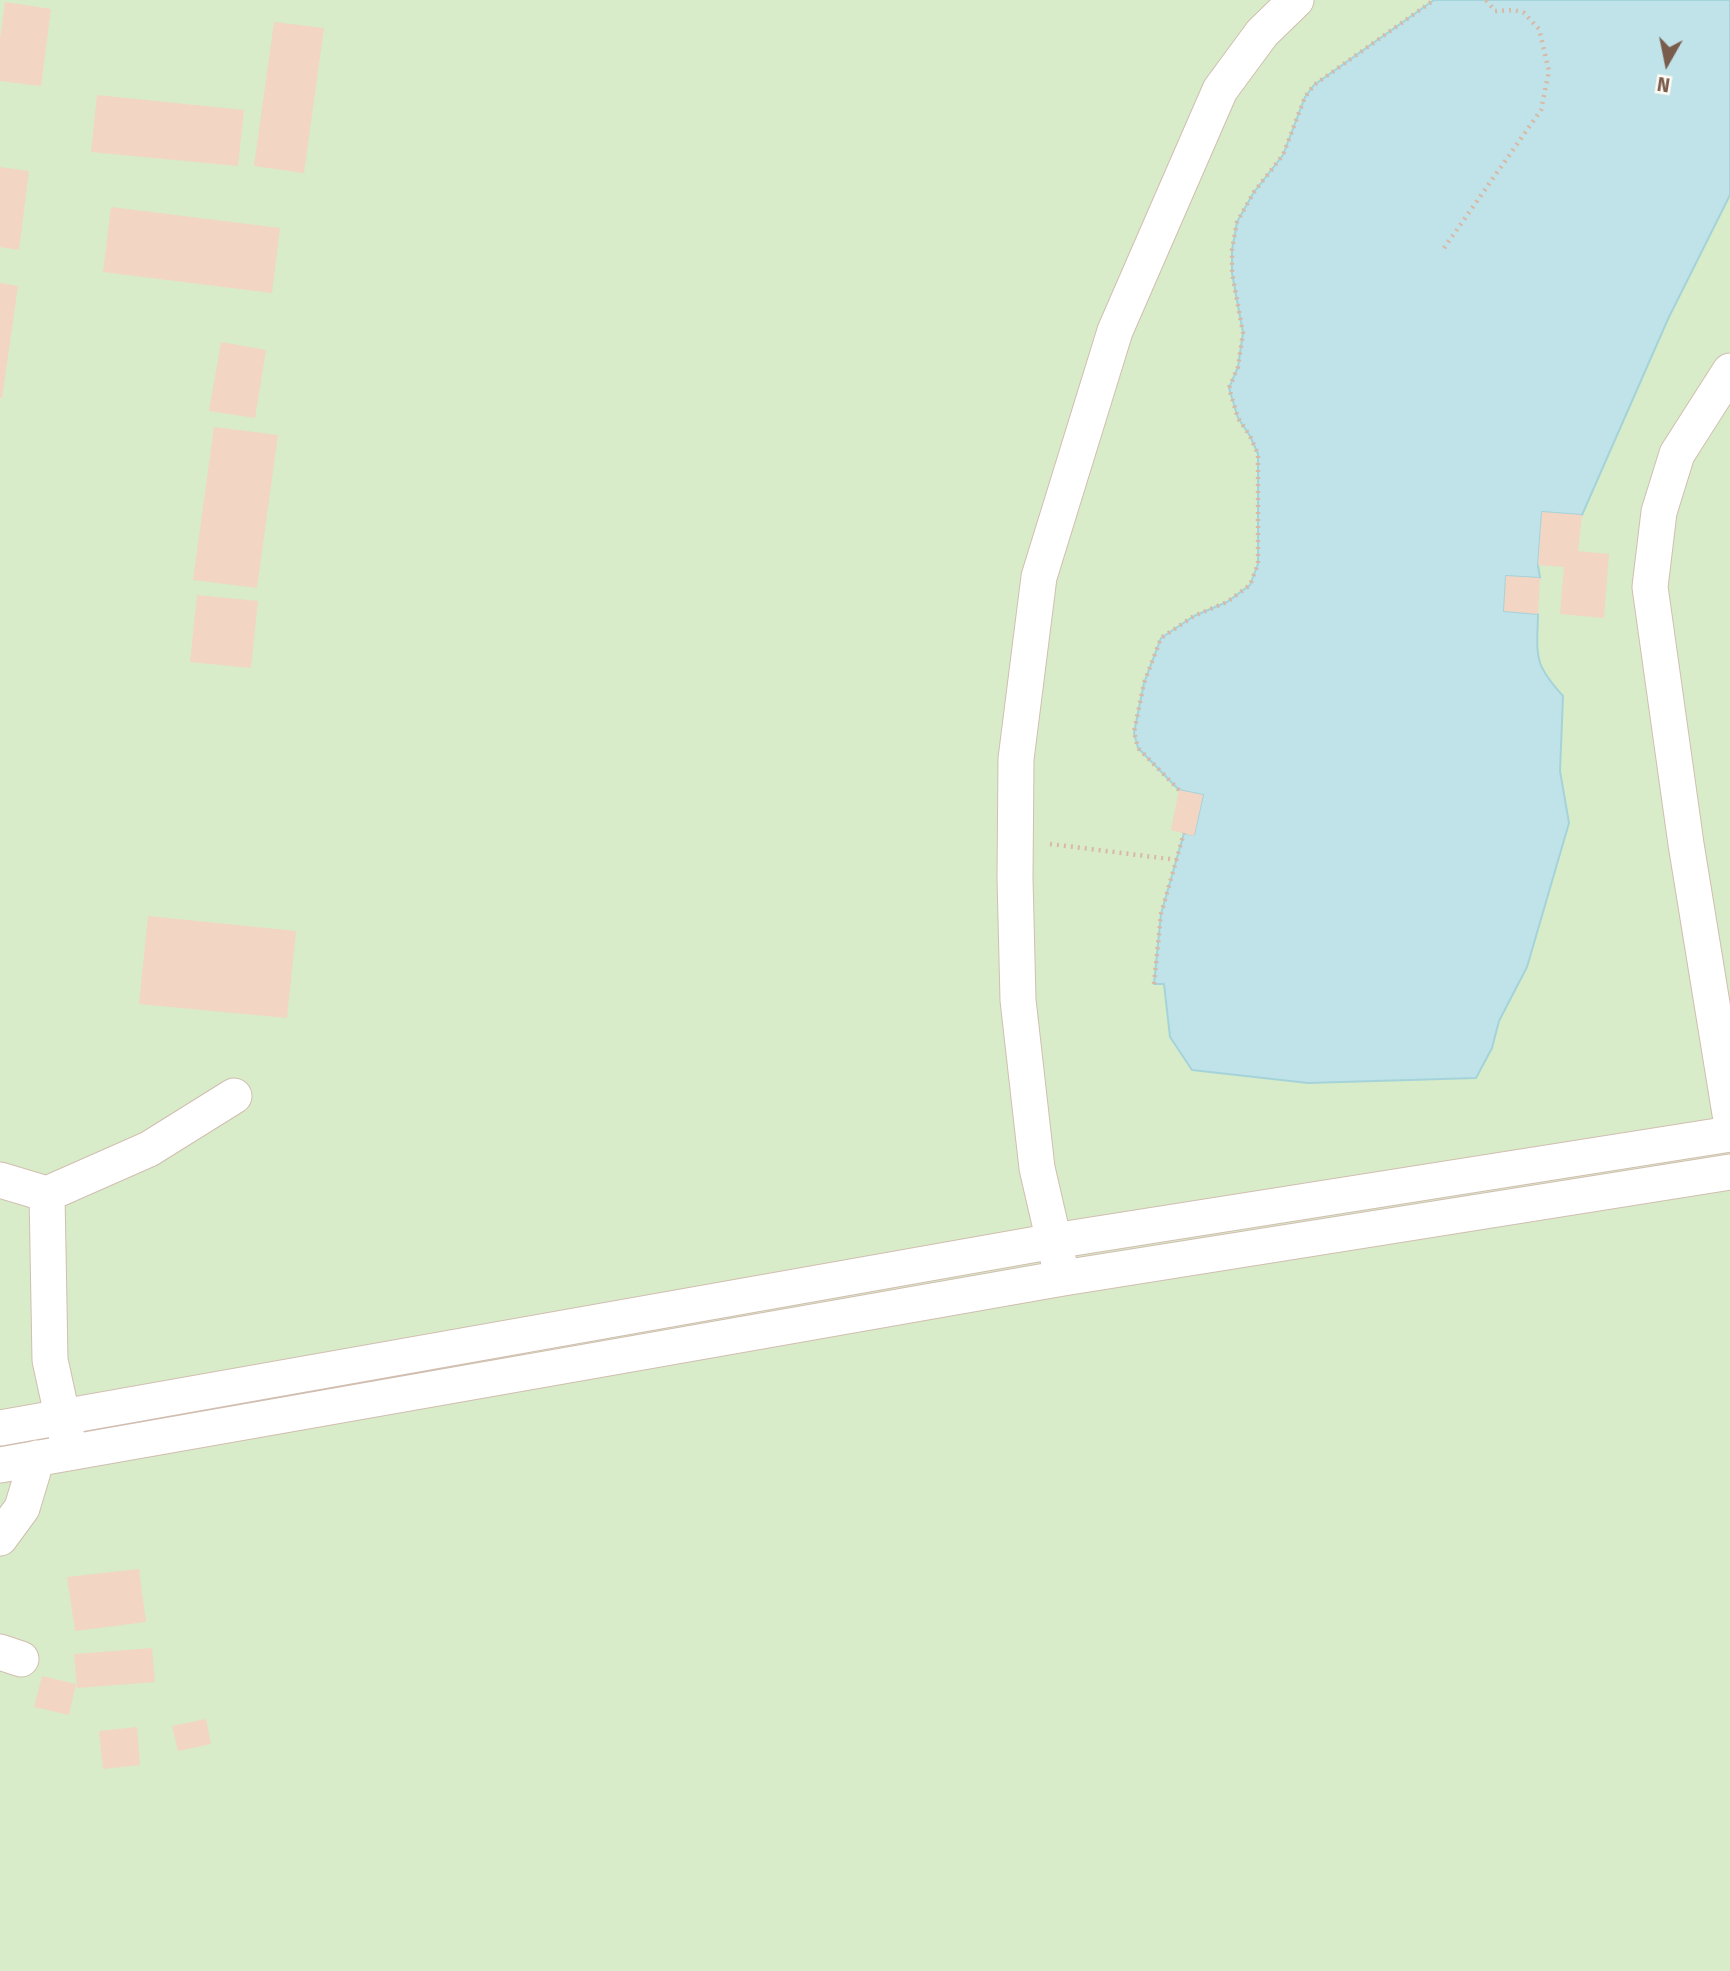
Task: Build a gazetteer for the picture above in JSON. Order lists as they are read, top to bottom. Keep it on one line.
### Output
{"north":"bottom"}
